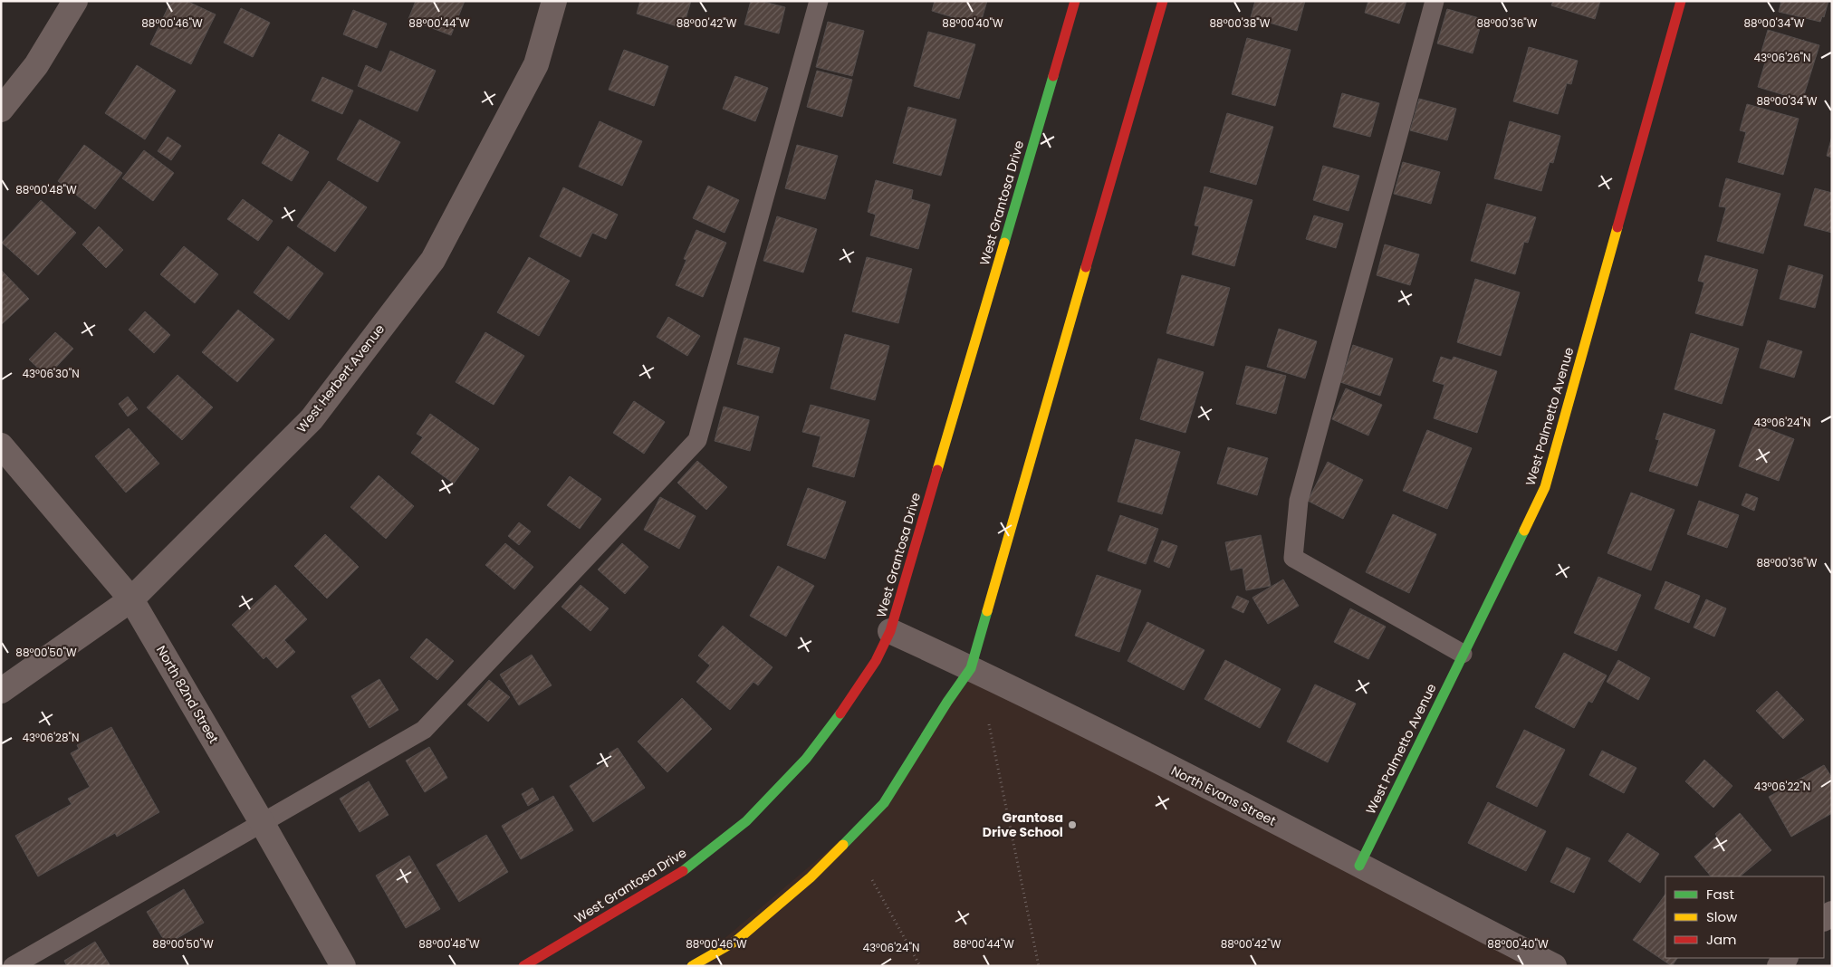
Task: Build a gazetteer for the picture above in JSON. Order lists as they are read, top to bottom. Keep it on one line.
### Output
{"streets":{"street":["West Grantosa Drive","West Herbert Avenue","West Palmetto Avenue","North 82nd Street","North Evans Street"]},"crossings":[["West Grantosa Drive","North Evans Street"],["West Herbert Avenue","North 82nd Street"],["West Palmetto Avenue","North Evans Street"]],"places":["Grantosa Drive School"],"legend":["Fast","Slow","Jam"],"coordinates":["88°00'46\"W","88°00'44\"W","88°00'42\"W","88°00'40\"W","88°00'38\"W","88°00'36\"W","88°00'34\"W","43°06'26\"N","88°00'48\"W","43°06'30\"N","43°06'24\"N","88°00'50\"W","43°06'28\"N","43°06'22\"N"]}
